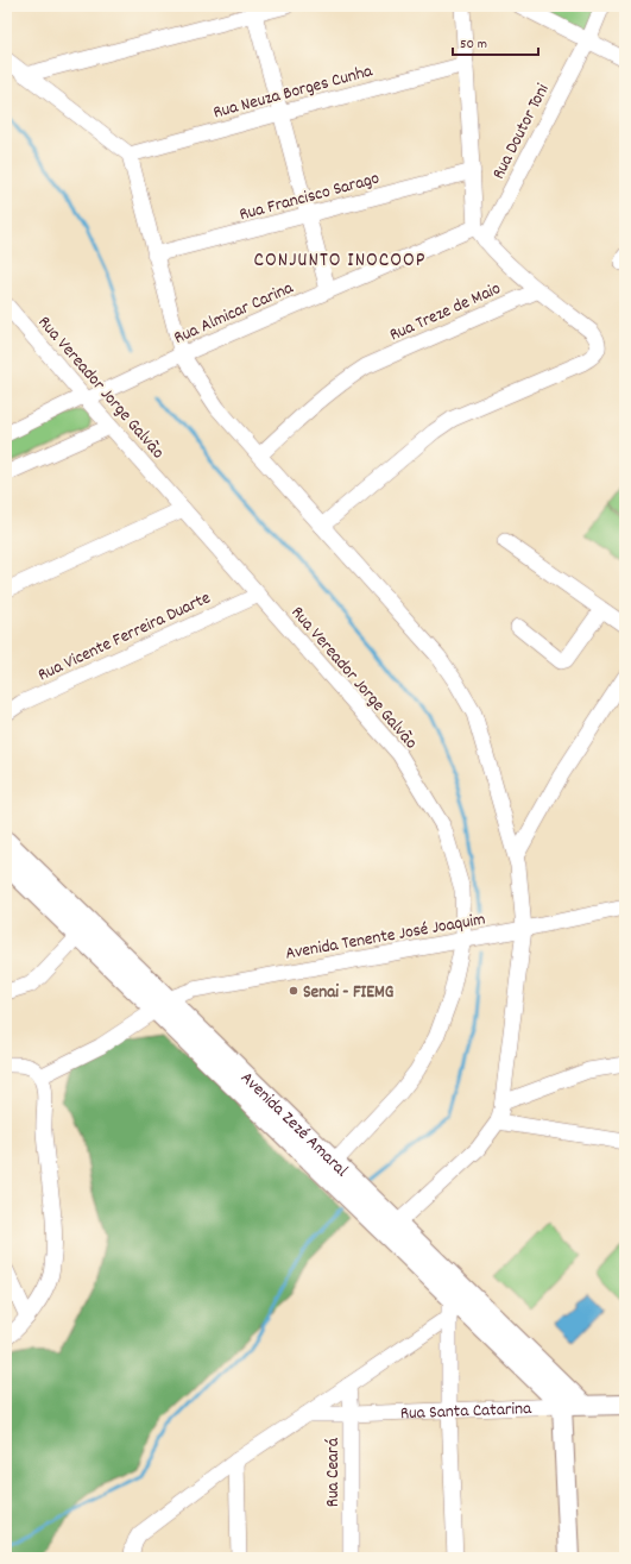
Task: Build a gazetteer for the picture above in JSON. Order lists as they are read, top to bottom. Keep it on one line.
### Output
{"streets":{"main road":["Avenida Zezé Amaral","Rua Santa Catarina"],"street":["Rua Neuza Borges Cunha","Rua Doutor Toni","Rua Francisco Sarago","Rua Treze de Maio","Rua Almicar Carina","Rua Vereador Jorge Galvão","Rua Vicente Ferreira Duarte","Avenida Tenente José Joaquim","Rua Ceará"]},"crossings":[["Rua Almicar Carina","Rua Vereador Jorge Galvão"],["Rua Vereador Jorge Galvão","Rua Vicente Ferreira Duarte"],["Rua Vereador Jorge Galvão","Avenida Tenente José Joaquim"],["Rua Vereador Jorge Galvão","Avenida Zezé Amaral"],["Avenida Tenente José Joaquim","Avenida Zezé Amaral"],["Avenida Zezé Amaral","Rua Santa Catarina"],["Rua Santa Catarina","Rua Ceará"]],"districts":["CONJUNTO INOCOOP"],"places":["Senai - FIEMG"],"scale_bar":"50 m"}
